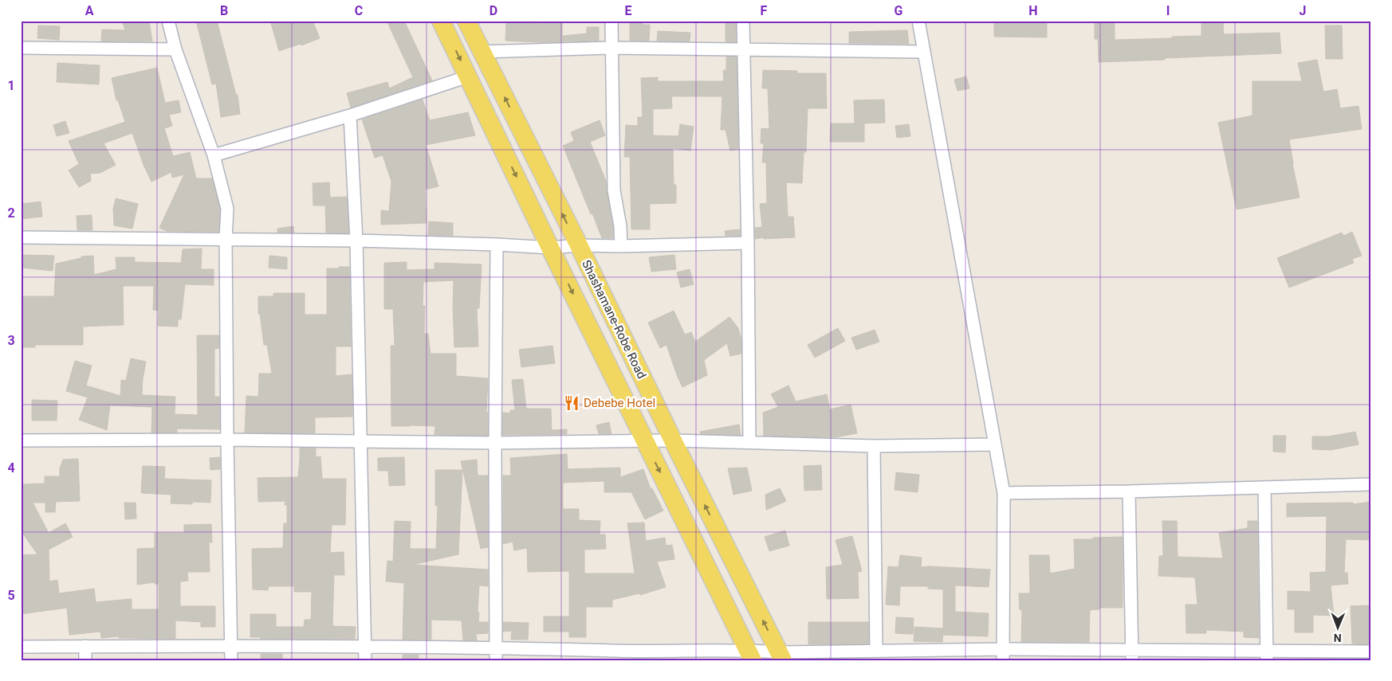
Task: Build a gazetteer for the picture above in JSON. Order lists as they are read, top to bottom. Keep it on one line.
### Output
{"streets":{"main road":["Shashamane-Robe Road"]},"places":{"restaurant":["Debebe Hotel"]},"north":"bottom","grid":{"columns":["A","B","C","D","E","F","G","H","I","J"],"rows":["1","2","3","4","5"]}}
